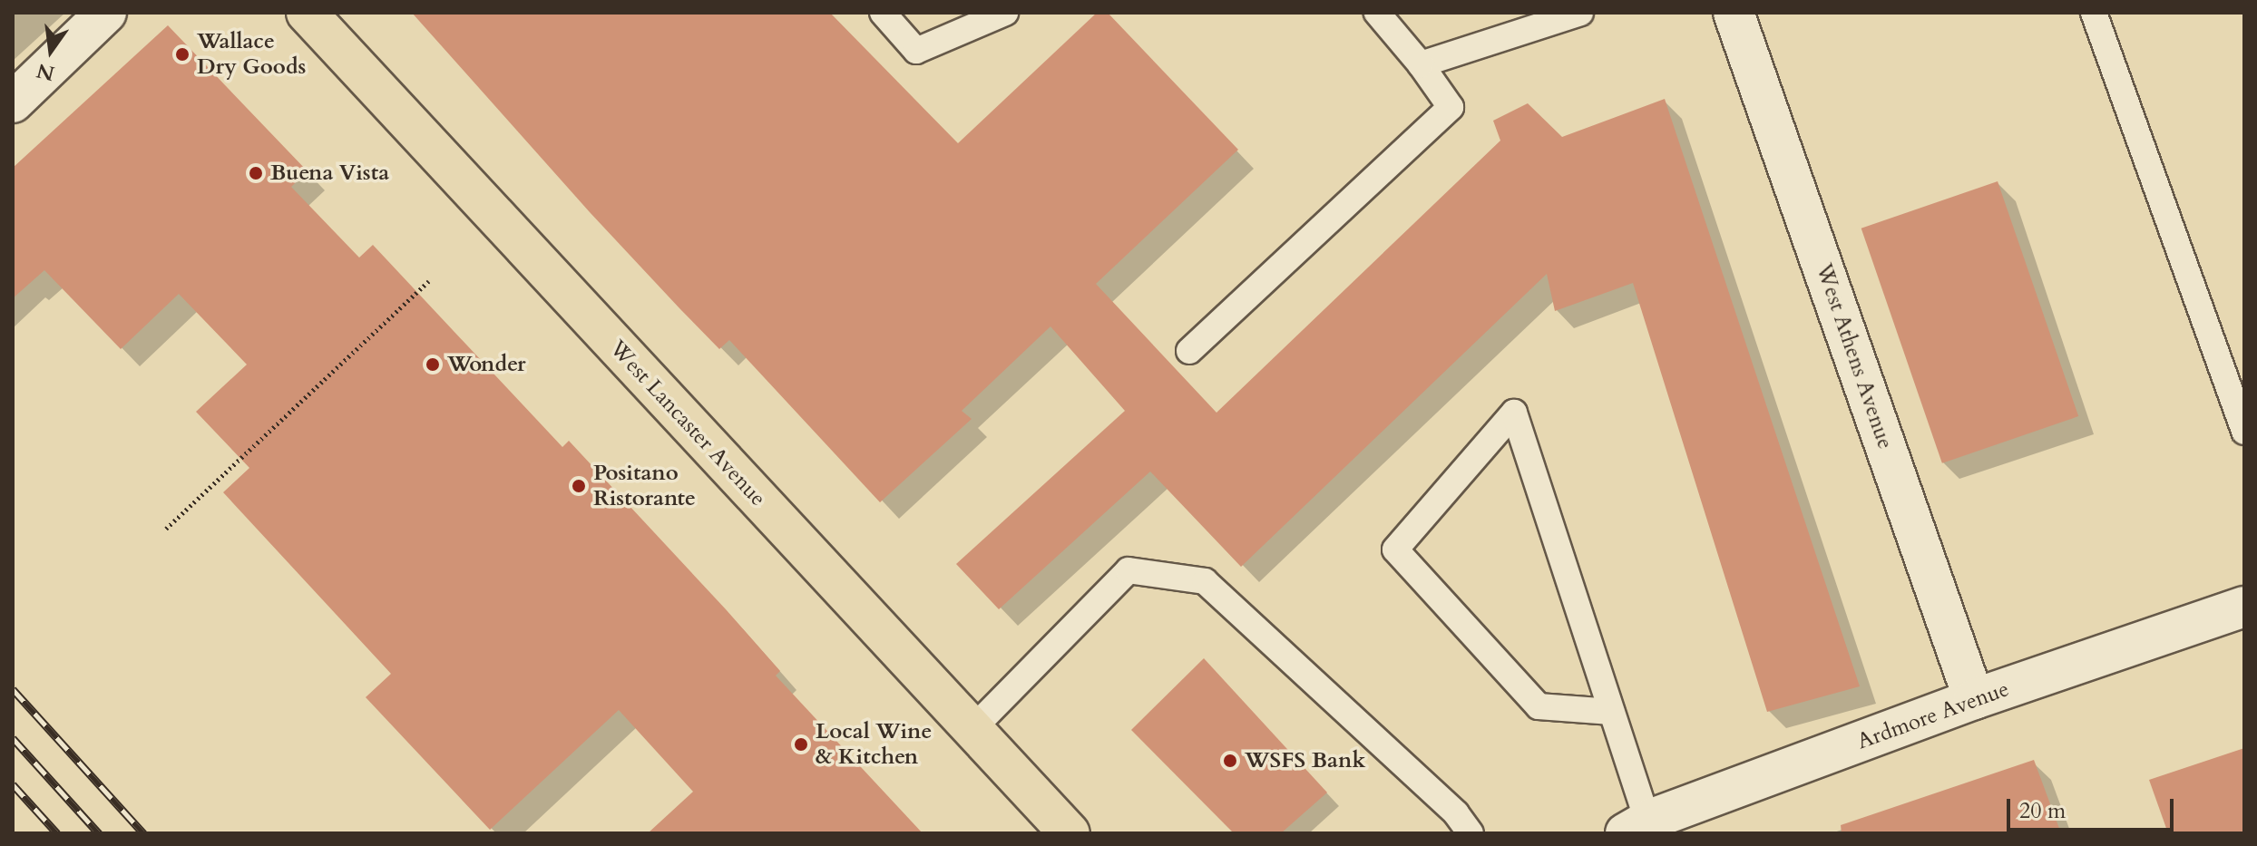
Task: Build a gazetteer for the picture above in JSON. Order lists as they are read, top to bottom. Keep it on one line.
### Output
{"streets":{"highway":["West Lancaster Avenue"],"street":["West Athens Avenue","Ardmore Avenue"]},"crossings":[["West Athens Avenue","Ardmore Avenue"]],"places":["Wallace Dry Goods","Buena Vista","Wonder","Positano Ristorante","Local Wine & Kitchen","WSFS Bank"],"scale_bar":"20 m","north":"bottom"}
